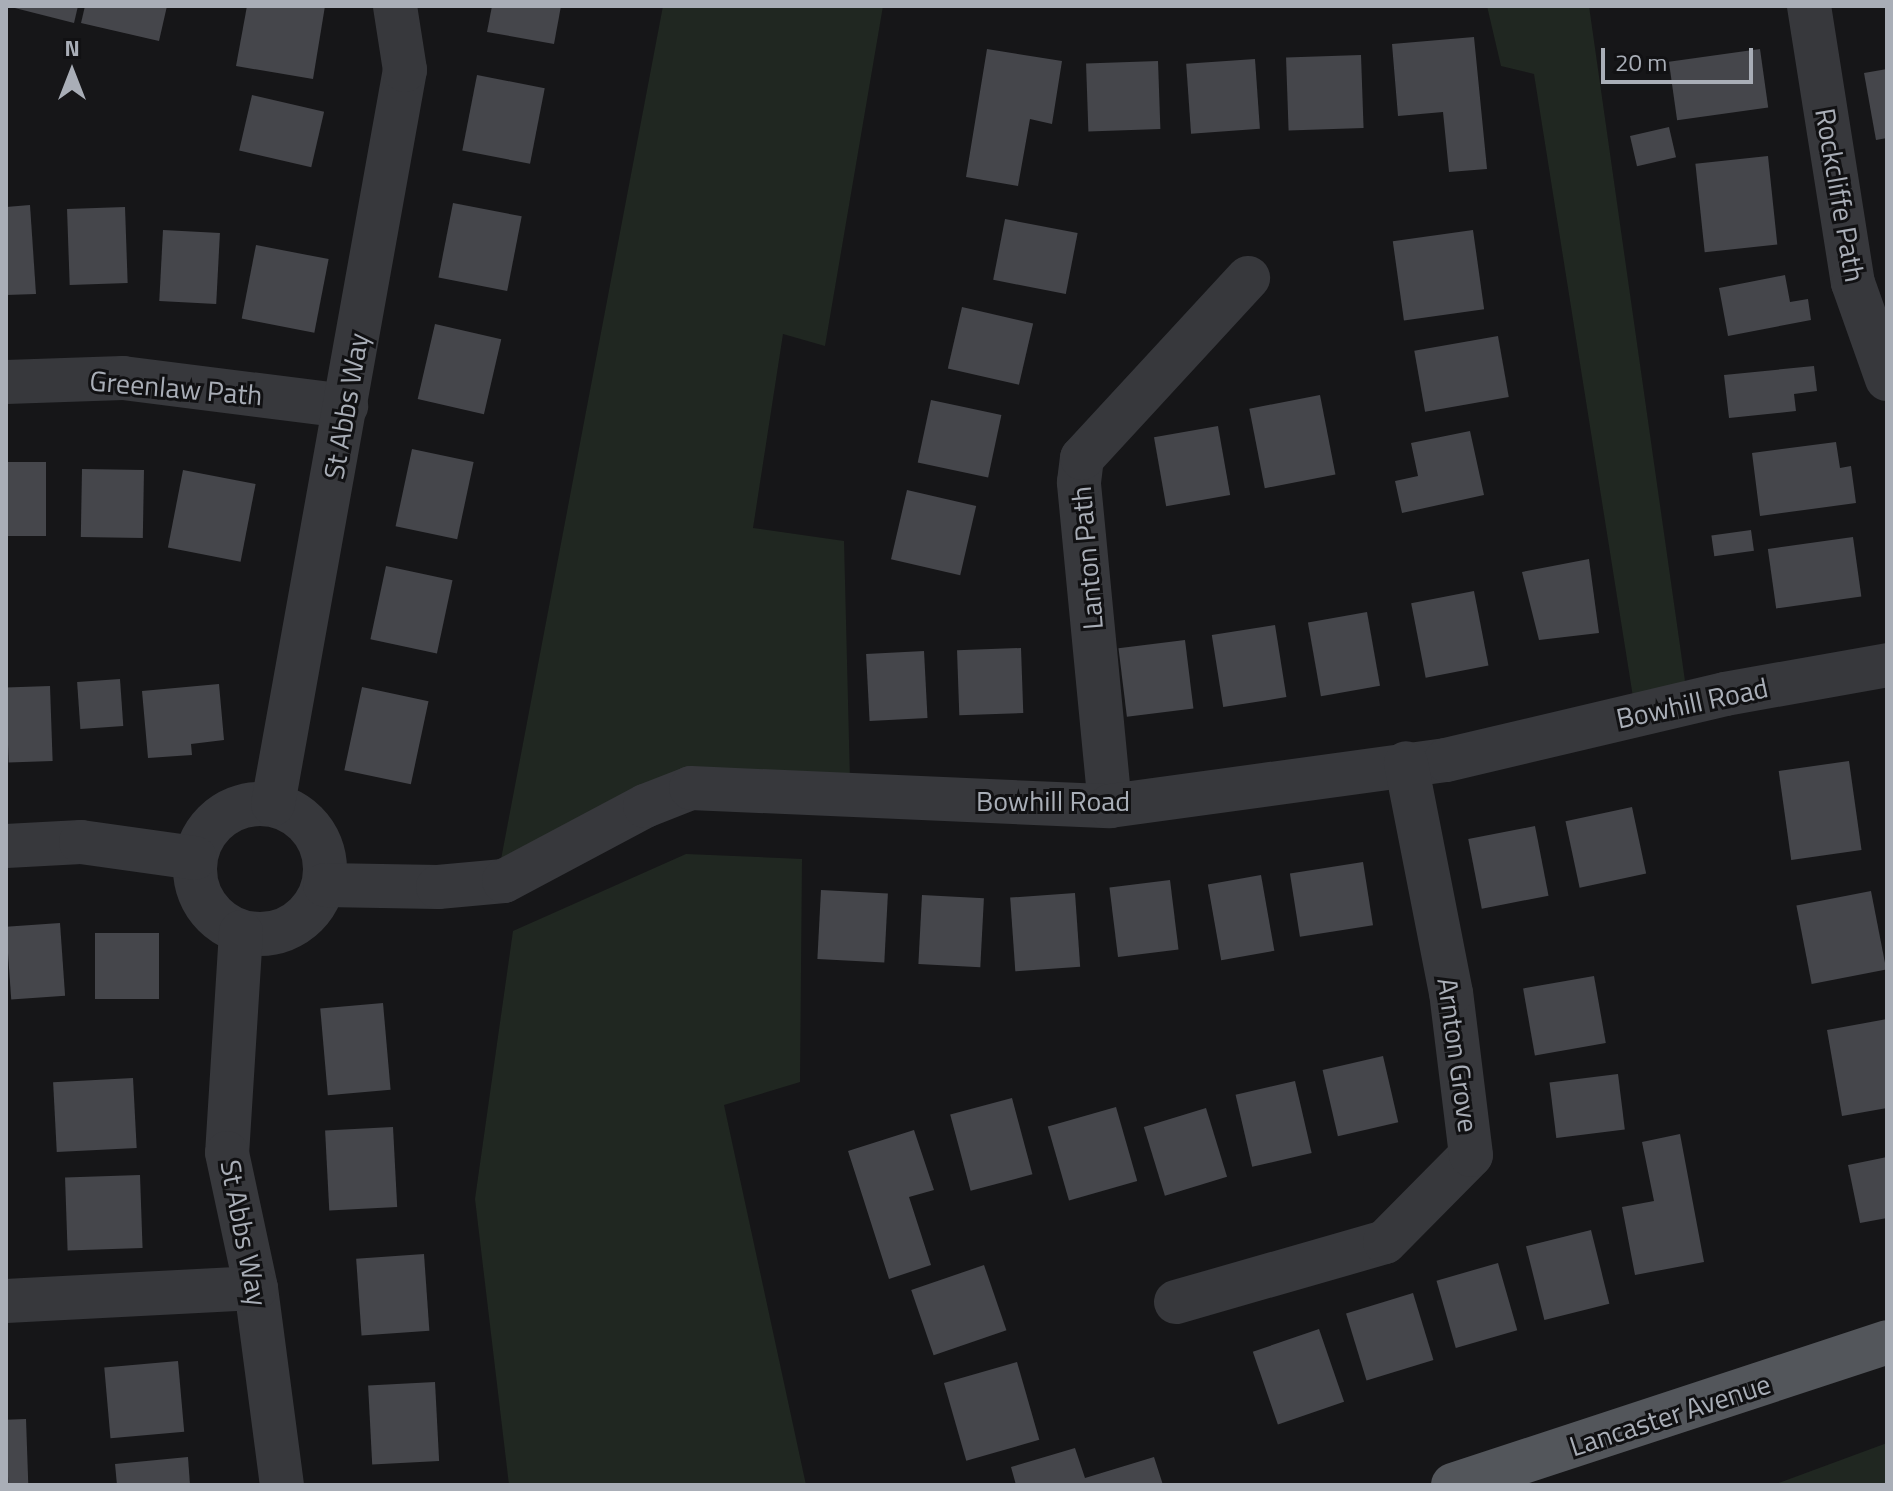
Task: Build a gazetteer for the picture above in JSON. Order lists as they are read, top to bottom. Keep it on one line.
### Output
{"streets":{"main road":["Lancaster Avenue"],"street":["Rockcliffe Path","Greenlaw Path","St Abbs Way","Lanton Path","Bowhill Road","Arnton Grove"]},"crossings":[["Greenlaw Path","St Abbs Way"],["St Abbs Way","Bowhill Road"],["Lanton Path","Bowhill Road"],["Bowhill Road","Arnton Grove"]],"scale_bar":"20 m","north":"top"}
